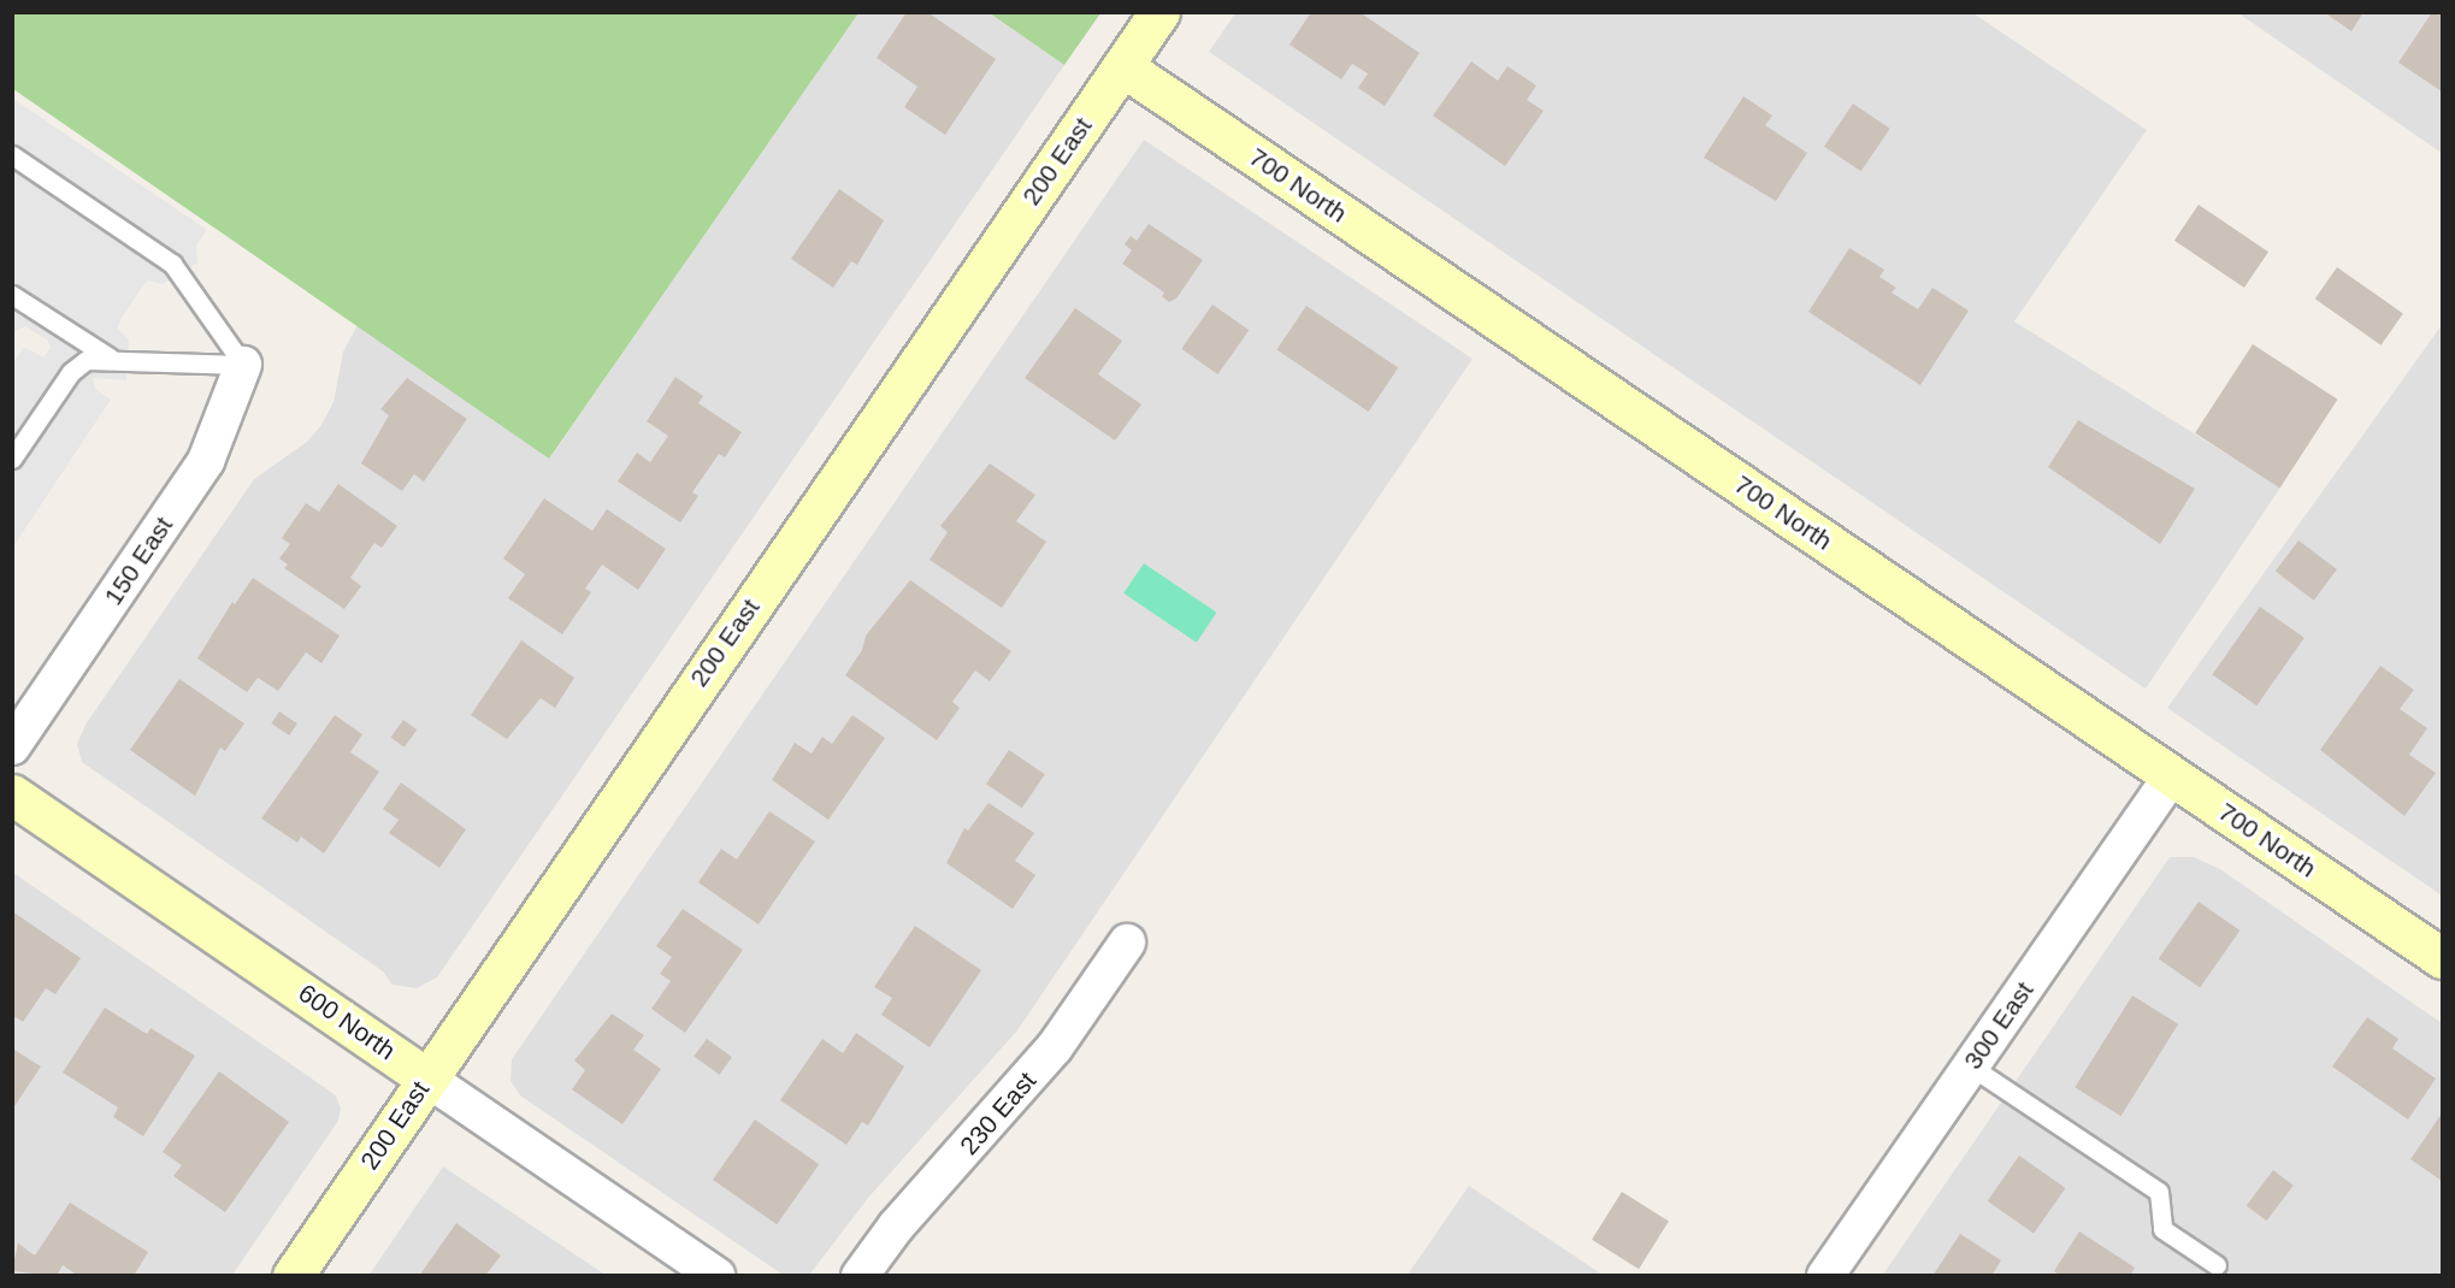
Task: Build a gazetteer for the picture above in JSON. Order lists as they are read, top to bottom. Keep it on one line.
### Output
{"streets":{"street":["200 East","700 North","150 East","600 North","300 East","230 East"]},"crossings":[["200 East","700 North"],["200 East","600 North"],["700 North","300 East"]]}
